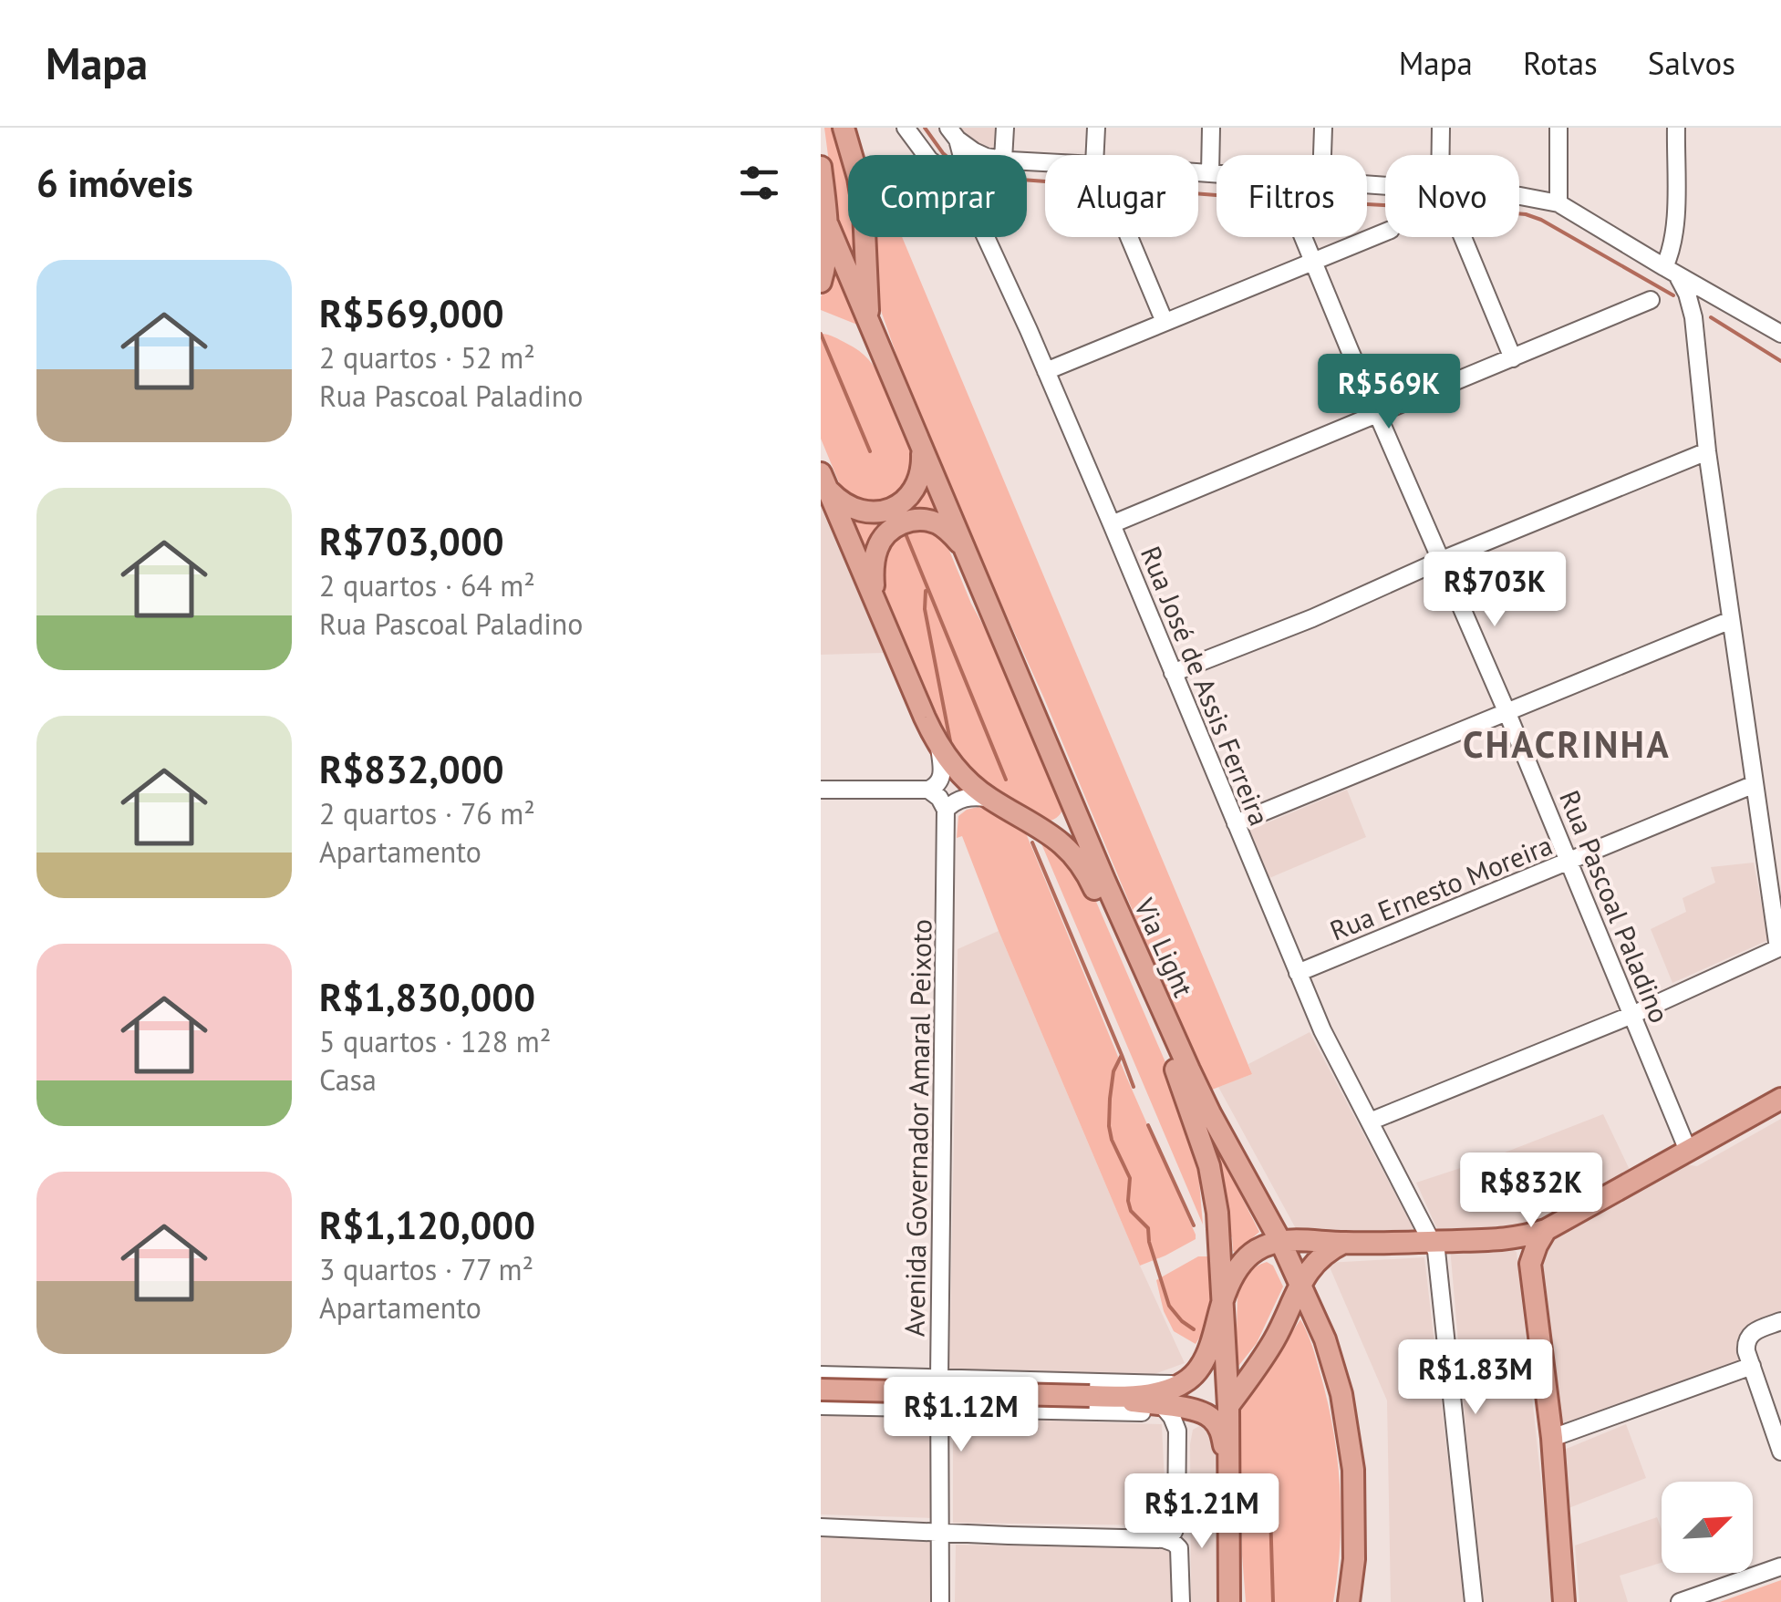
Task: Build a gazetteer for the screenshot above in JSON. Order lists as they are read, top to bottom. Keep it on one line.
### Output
{"streets":{"main road":["Via Light"],"street":["Rua José de Assis Ferreira","Rua Ernesto Moreira","Rua Pascoal Paladino","Avenida Governador Amaral Peixoto"]},"crossings":[["Rua José de Assis Ferreira","Rua Ernesto Moreira"],["Rua Ernesto Moreira","Rua Pascoal Paladino"]],"districts":["CHACRINHA"],"north":"top right","page":{"header":"Mapa","nav":["Mapa","Rotas","Salvos"],"heading":"6 imóveis","chip":["Comprar","Alugar","Filtros","Novo"],"list":[{"name":"R$569,000","note":"2 quartos · 52 m² · Rua Pascoal Paladino"},{"name":"R$703,000","note":"2 quartos · 64 m² · Rua Pascoal Paladino"},{"name":"R$832,000","note":"2 quartos · 76 m² · Apartamento"},{"name":"R$1,830,000","note":"5 quartos · 128 m² · Casa"},{"name":"R$1,120,000","note":"3 quartos · 77 m² · Apartamento"}],"price":["R$569K","R$703K","R$832K","R$1.83M","R$1.12M","R$1.21M"]}}
